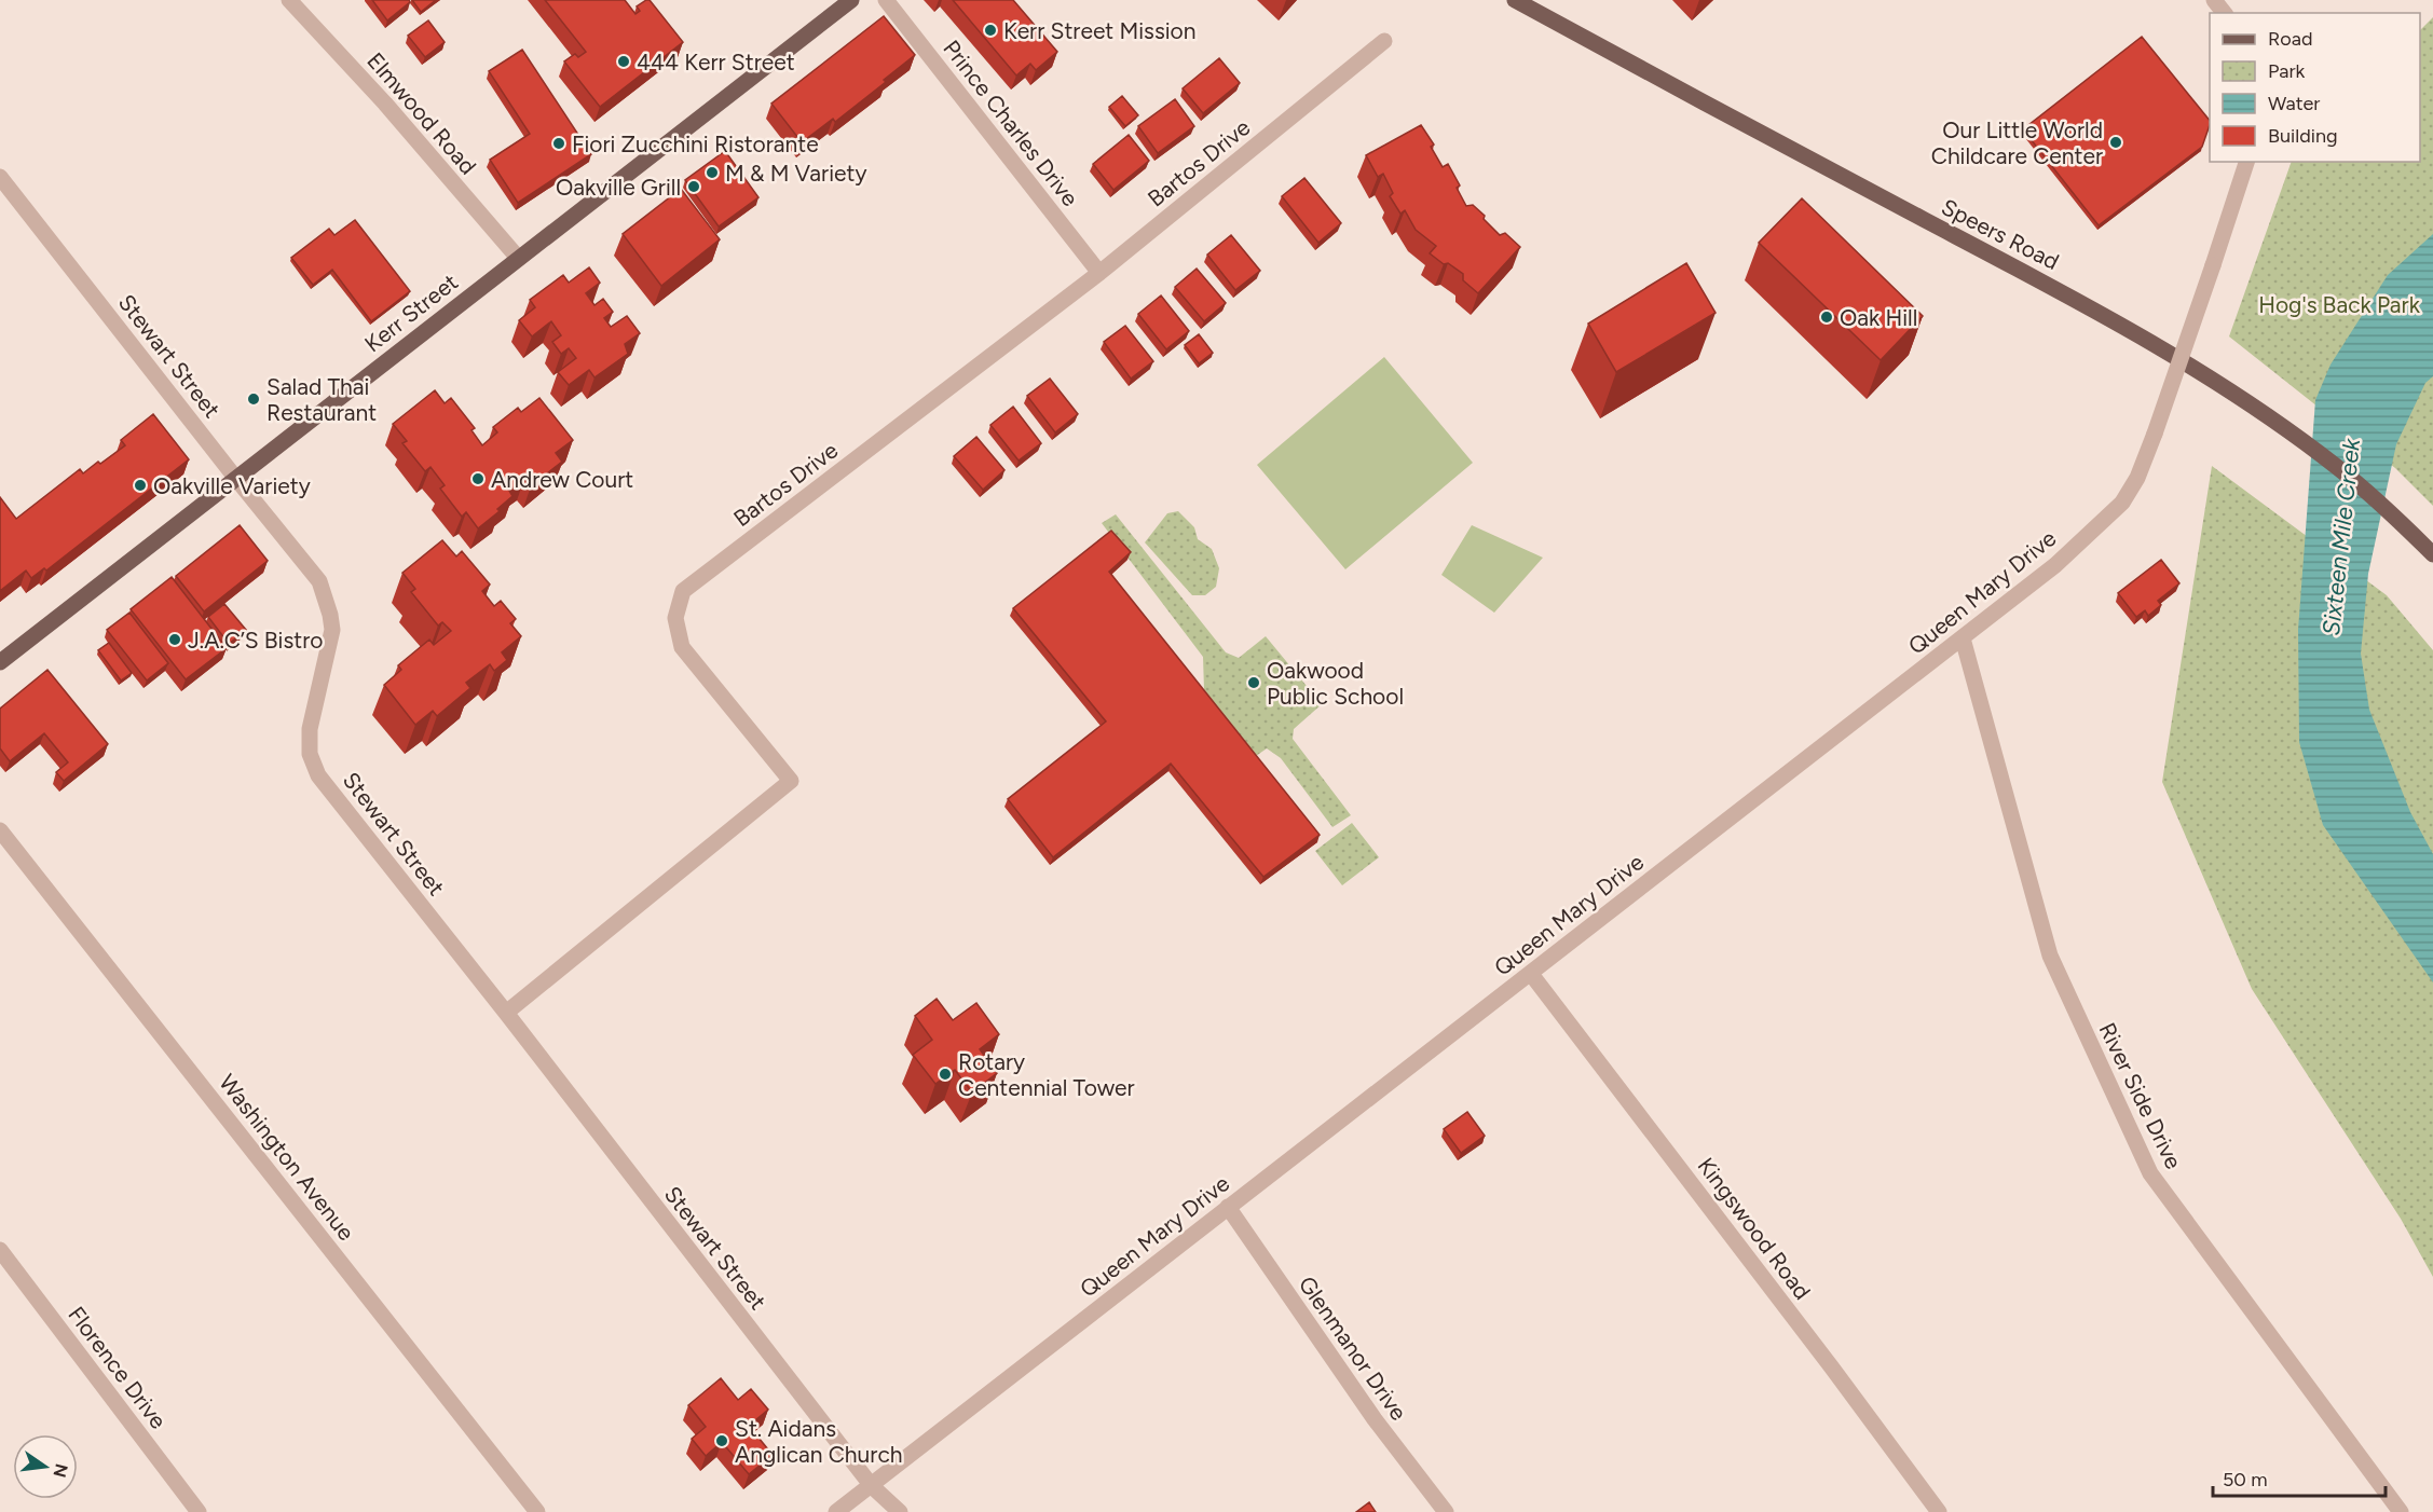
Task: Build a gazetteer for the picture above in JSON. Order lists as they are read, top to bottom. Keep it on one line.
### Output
{"streets":{"main road":["Speers Road","Kerr Street"],"street":["Elmwood Road","Prince Charles Drive","Bartos Drive","Stewart Street","Queen Mary Drive","River Side Drive","Washington Avenue","Kingswood Road","Glenmanor Drive","Florence Drive"]},"crossings":[["Elmwood Road","Kerr Street"],["Prince Charles Drive","Bartos Drive"],["Bartos Drive","Stewart Street"],["Kerr Street","Stewart Street"],["Stewart Street","Queen Mary Drive"],["Queen Mary Drive","River Side Drive"],["Queen Mary Drive","Kingswood Road"],["Queen Mary Drive","Glenmanor Drive"]],"water":["Sixteen Mile Creek"],"parks":["Hog's Back Park"],"places":["Kerr Street Mission","444 Kerr Street","Our Little World Childcare Center","Fiori Zucchini Ristorante","M & M Variety","Oakville Grill","Oak Hill","Salad Thai Restaurant","Andrew Court","Oakville Variety","J.A.C’S Bistro","Oakwood Public School","Rotary Centennial Tower","St. Aidans Anglican Church"],"legend":["Road","Park","Water","Building"],"scale_bar":"50 m","north":"right"}
